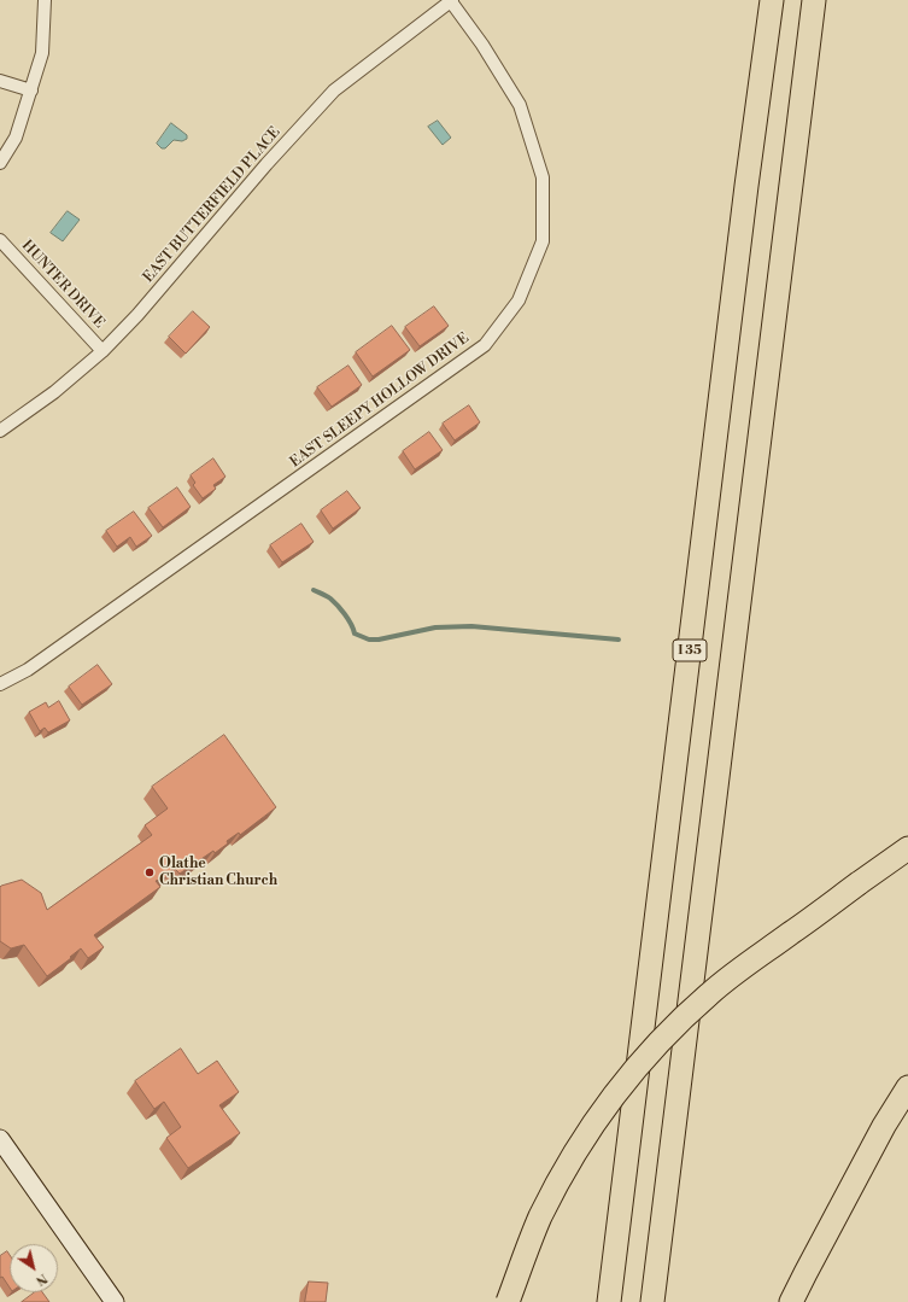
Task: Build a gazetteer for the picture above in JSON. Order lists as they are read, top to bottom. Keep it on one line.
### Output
{"streets":{"highway":["I 35"],"street":["EAST BUTTERFIELD PLACE","HUNTER DRIVE","EAST SLEEPY HOLLOW DRIVE"]},"crossings":[["EAST BUTTERFIELD PLACE","HUNTER DRIVE"],["EAST BUTTERFIELD PLACE","EAST SLEEPY HOLLOW DRIVE"]],"places":["Olathe Christian Church"],"north":"bottom right"}
